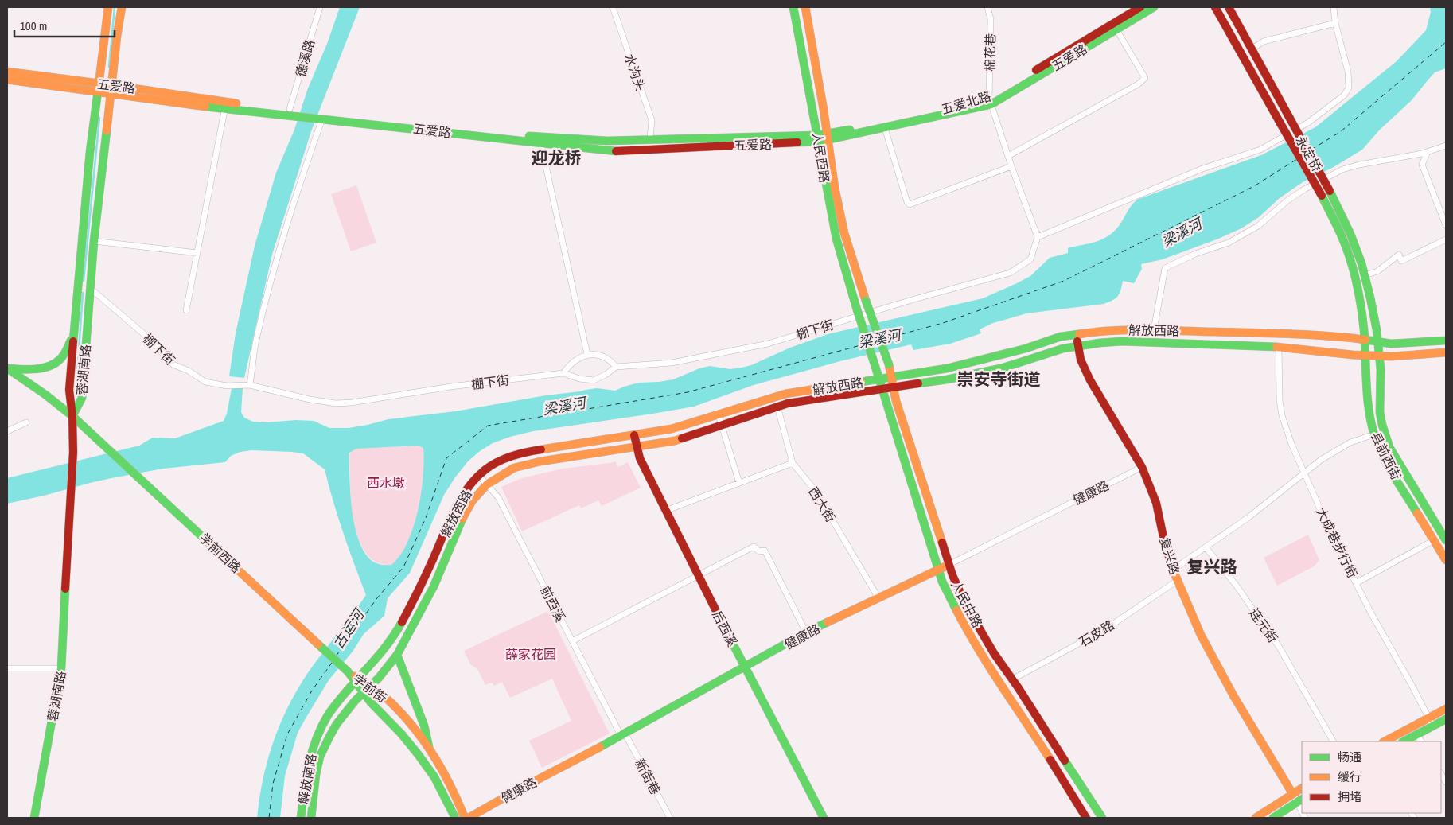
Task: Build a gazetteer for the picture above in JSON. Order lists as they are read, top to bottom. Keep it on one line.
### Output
{"streets":{"main road":["五爱路","五爱北路","永定桥","人民西路","解放西路","蓉湖南路","县前西街","健康路","学前西路","复兴路","人民中路","后西溪","学前街","解放南路"],"street":["棉花巷","德溪路","水沟头","棚下街","西大街","大成巷步行街","前西溪","连元街","石皮路","新街巷"]},"crossings":[["棉花巷","五爱路"],["棉花巷","五爱北路"],["棉花巷","棚下街"],["五爱路","德溪路"],["五爱路","水沟头"],["五爱路","五爱北路"],["五爱路","人民西路"],["五爱路","蓉湖南路"],["五爱北路","人民西路"],["永定桥","解放西路"],["永定桥","县前西街"],["人民西路","人民中路"],["棚下街","蓉湖南路"],["解放西路","县前西街"],["解放西路","西大街"],["解放西路","大成巷步行街"],["解放西路","复兴路"],["解放西路","前西溪"],["解放西路","人民中路"],["解放西路","后西溪"],["解放西路","学前街"],["解放西路","解放南路"],["蓉湖南路","学前西路"],["健康路","西大街"],["健康路","复兴路"],["健康路","前西溪"],["健康路","人民中路"],["健康路","后西溪"],["健康路","新街巷"],["学前西路","学前街"],["复兴路","石皮路"],["前西溪","新街巷"],["人民中路","石皮路"],["学前街","解放南路"]],"districts":["迎龙桥","崇安寺街道","复兴路"],"water":["梁溪河","古运河"],"parks":["西水墩","薛家花园"],"legend":["畅通","缓行","拥堵"],"scale_bar":"100 m"}
